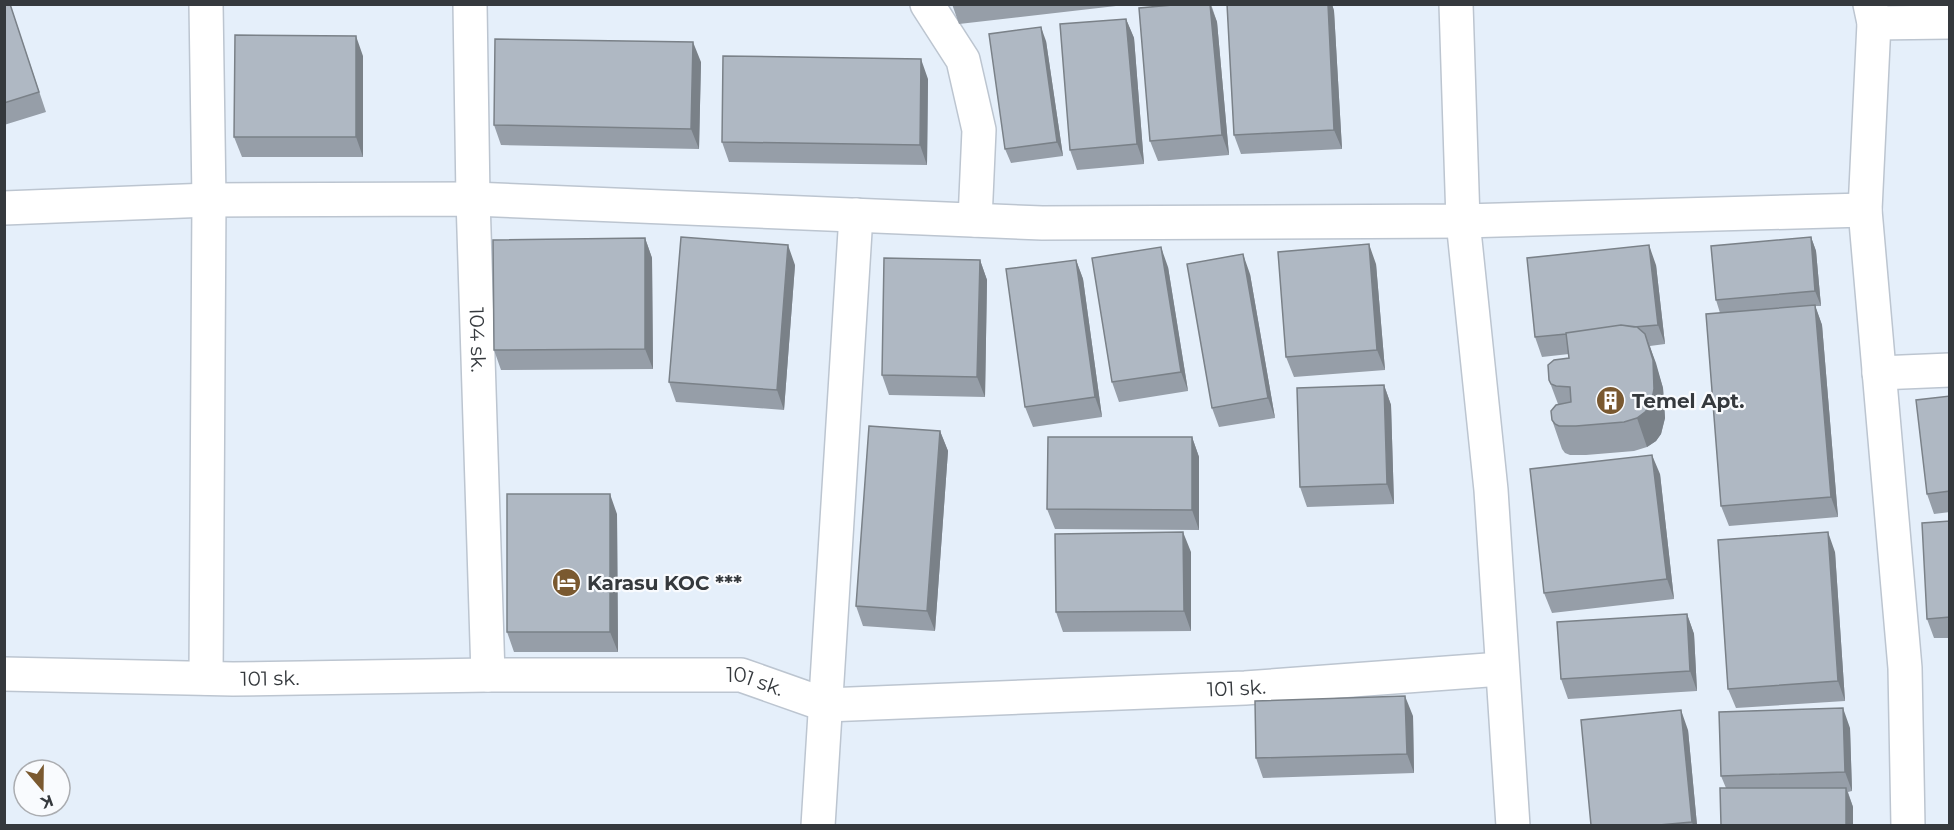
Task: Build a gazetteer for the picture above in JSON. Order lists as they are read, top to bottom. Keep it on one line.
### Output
{"streets":{"street":["104 sk.","101 sk."]},"crossings":[["104 sk.","101 sk."]],"places":{"building":["Temel Apt."],"hotel":["Karasu KOC ***"]},"north":"bottom"}
